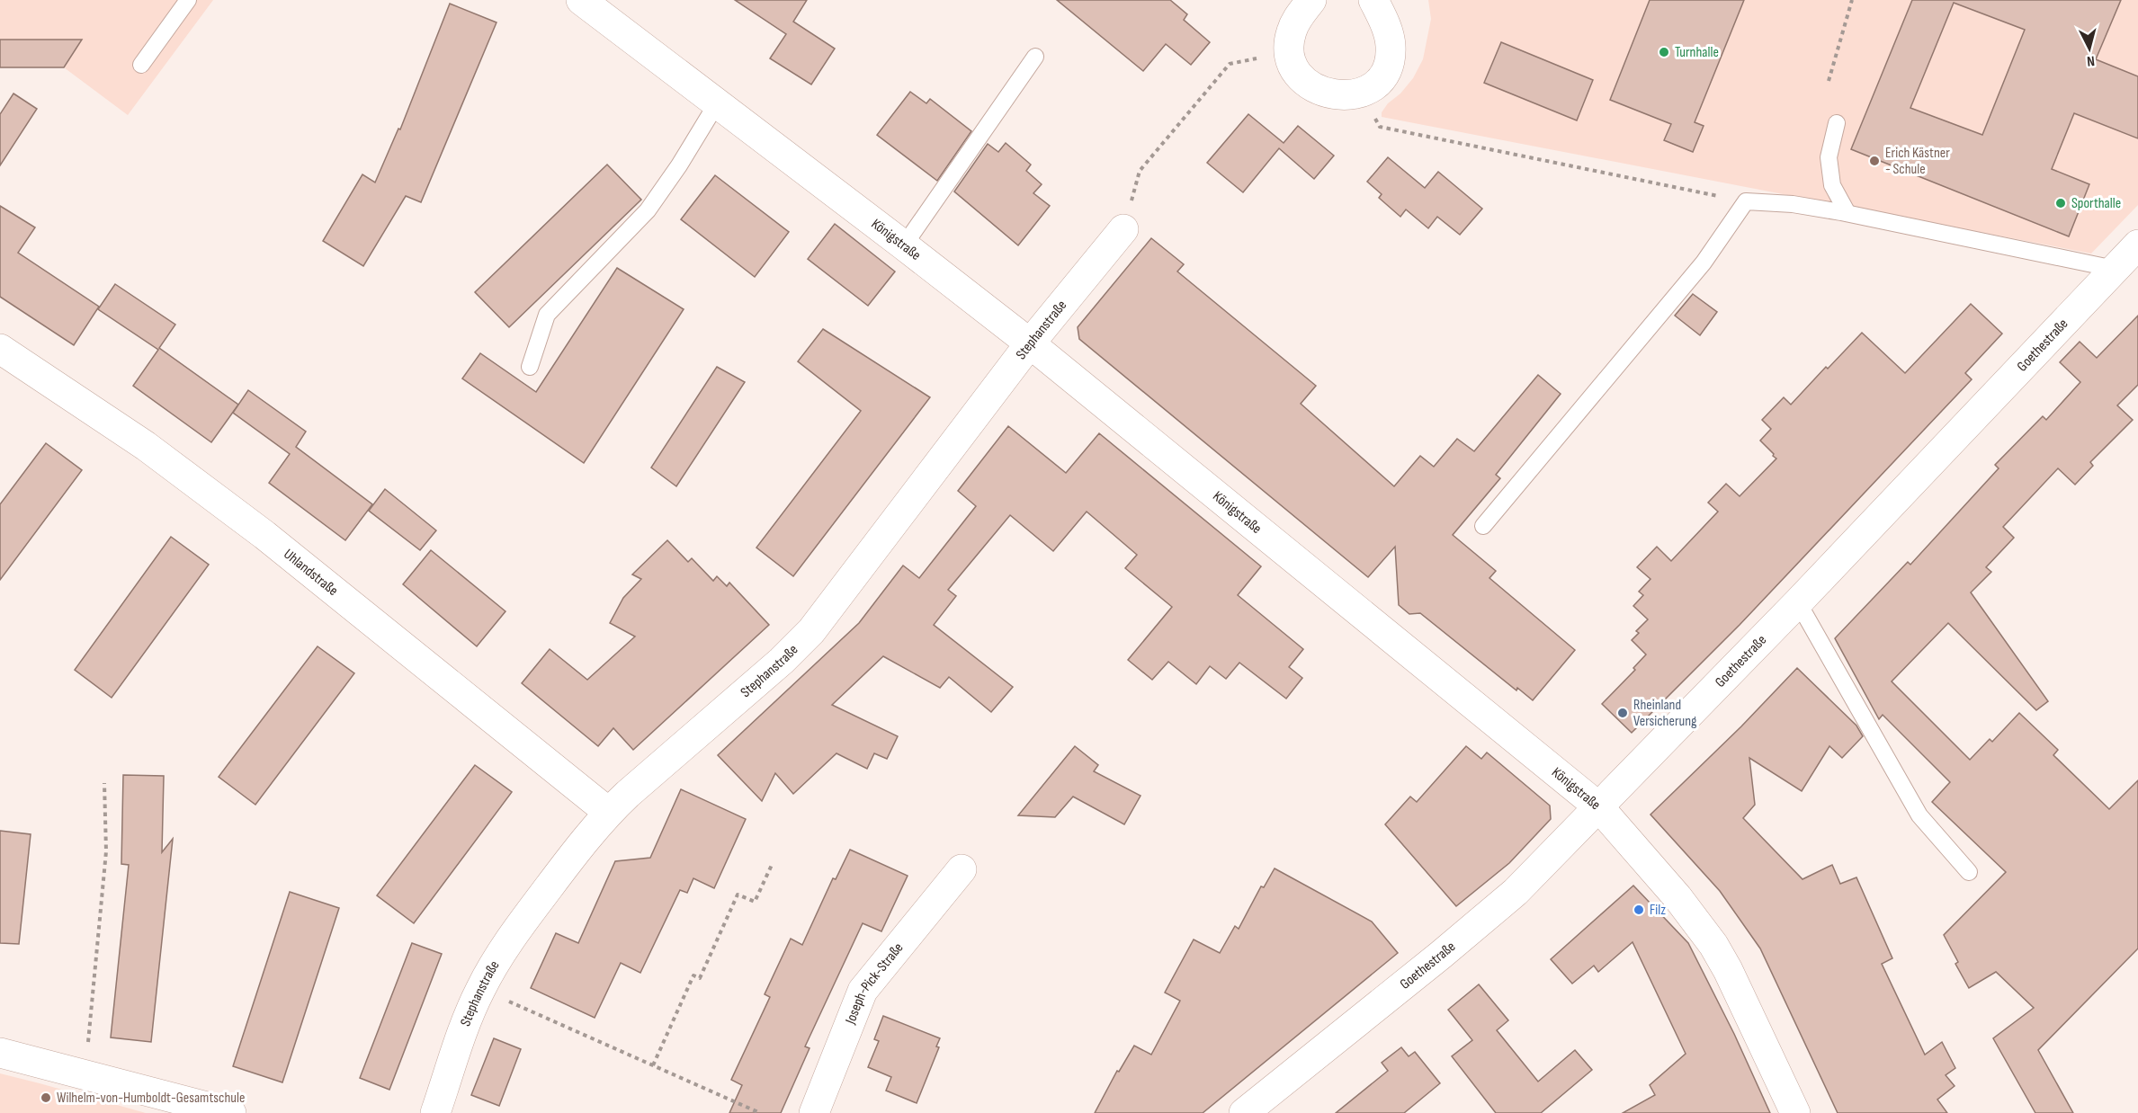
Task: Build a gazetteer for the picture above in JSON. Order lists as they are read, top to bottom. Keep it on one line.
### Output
{"streets":{"street":["Königstraße","Stephanstraße","Goethestraße","Uhlandstraße","Joseph-Pick-Straße"]},"crossings":[["Königstraße","Stephanstraße"],["Königstraße","Goethestraße"],["Stephanstraße","Uhlandstraße"]],"places":["Turnhalle","Erich Kästner - Schule","Sporthalle","Rheinland Versicherung","Filz","Wilhelm-von-Humboldt-Gesamtschule"],"north":"bottom"}
